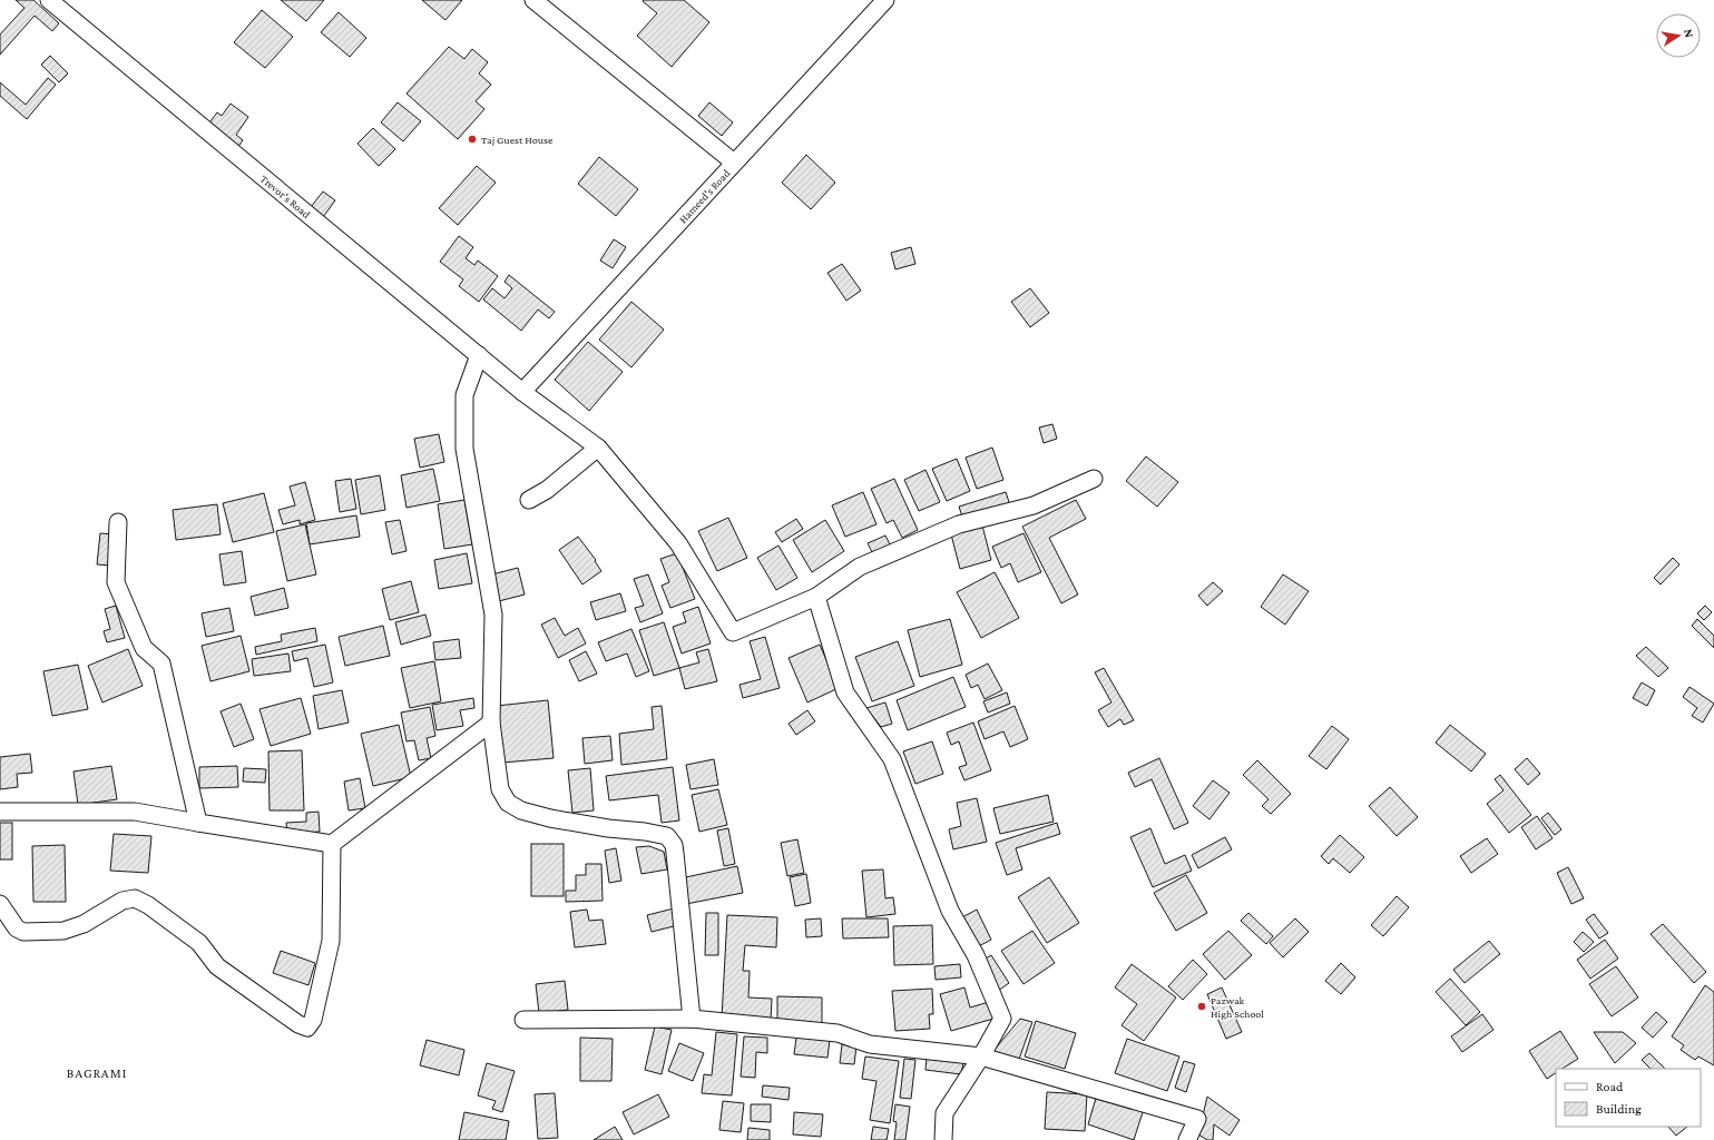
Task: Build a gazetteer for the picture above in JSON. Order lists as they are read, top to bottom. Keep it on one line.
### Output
{"streets":{"street":["Trevor's Road","Hameed's Road"]},"crossings":[["Trevor's Road","Hameed's Road"]],"districts":["BAGRAMI"],"places":["Taj Guest House","Pazwak High School"],"legend":["Road","Building"],"north":"right"}
